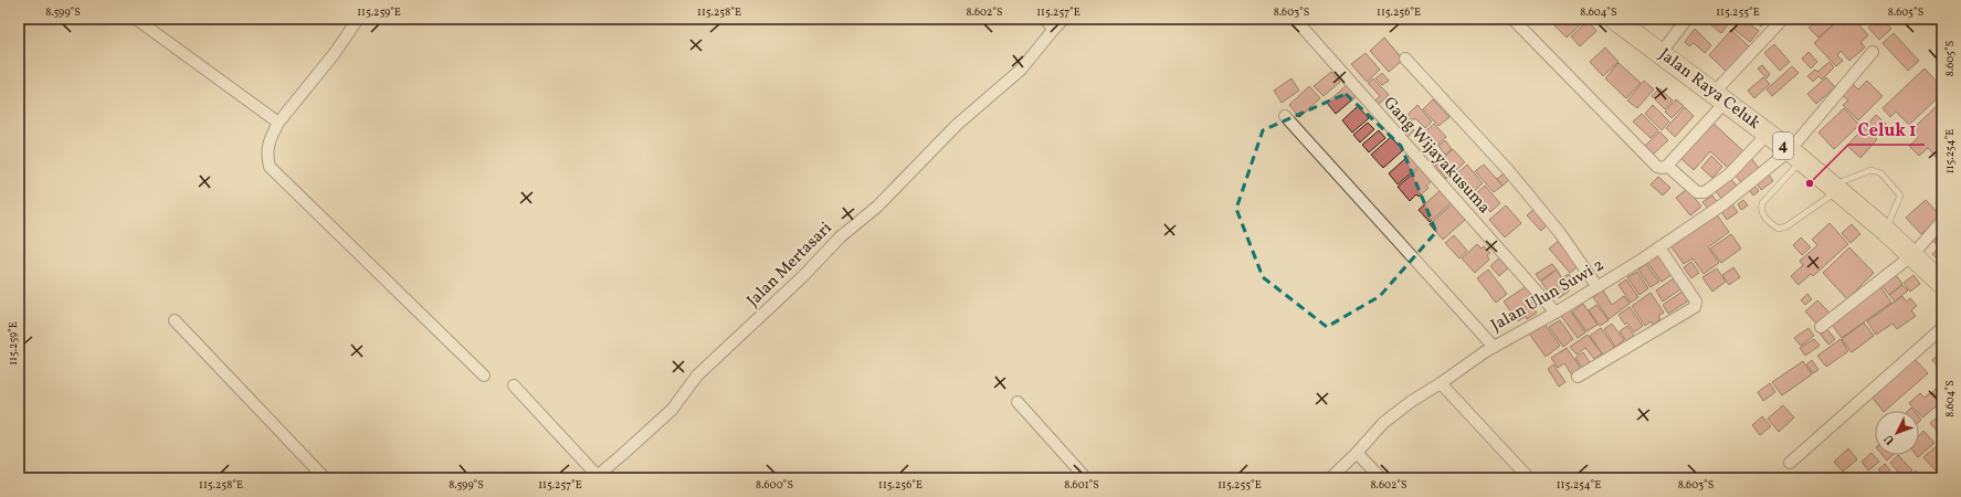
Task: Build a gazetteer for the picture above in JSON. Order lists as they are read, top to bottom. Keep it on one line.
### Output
{"streets":{"highway":["Jalan Raya Celuk","4"],"street":["Gang Wijayakusuma","Jalan Mertasari","Jalan Ulun Suwi 2"]},"crossings":[["Jalan Raya Celuk","Jalan Ulun Suwi 2"],["Gang Wijayakusuma","Jalan Ulun Suwi 2"]],"places":["Celuk 1"],"north":"bottom left","coordinates":["8.599°S","115.259°E","115.258°E","8.602°S","115.257°E","8.603°S","115.256°E","8.604°S","115.255°E","8.605°S","115.254°E","8.600°S","8.601°S"]}
